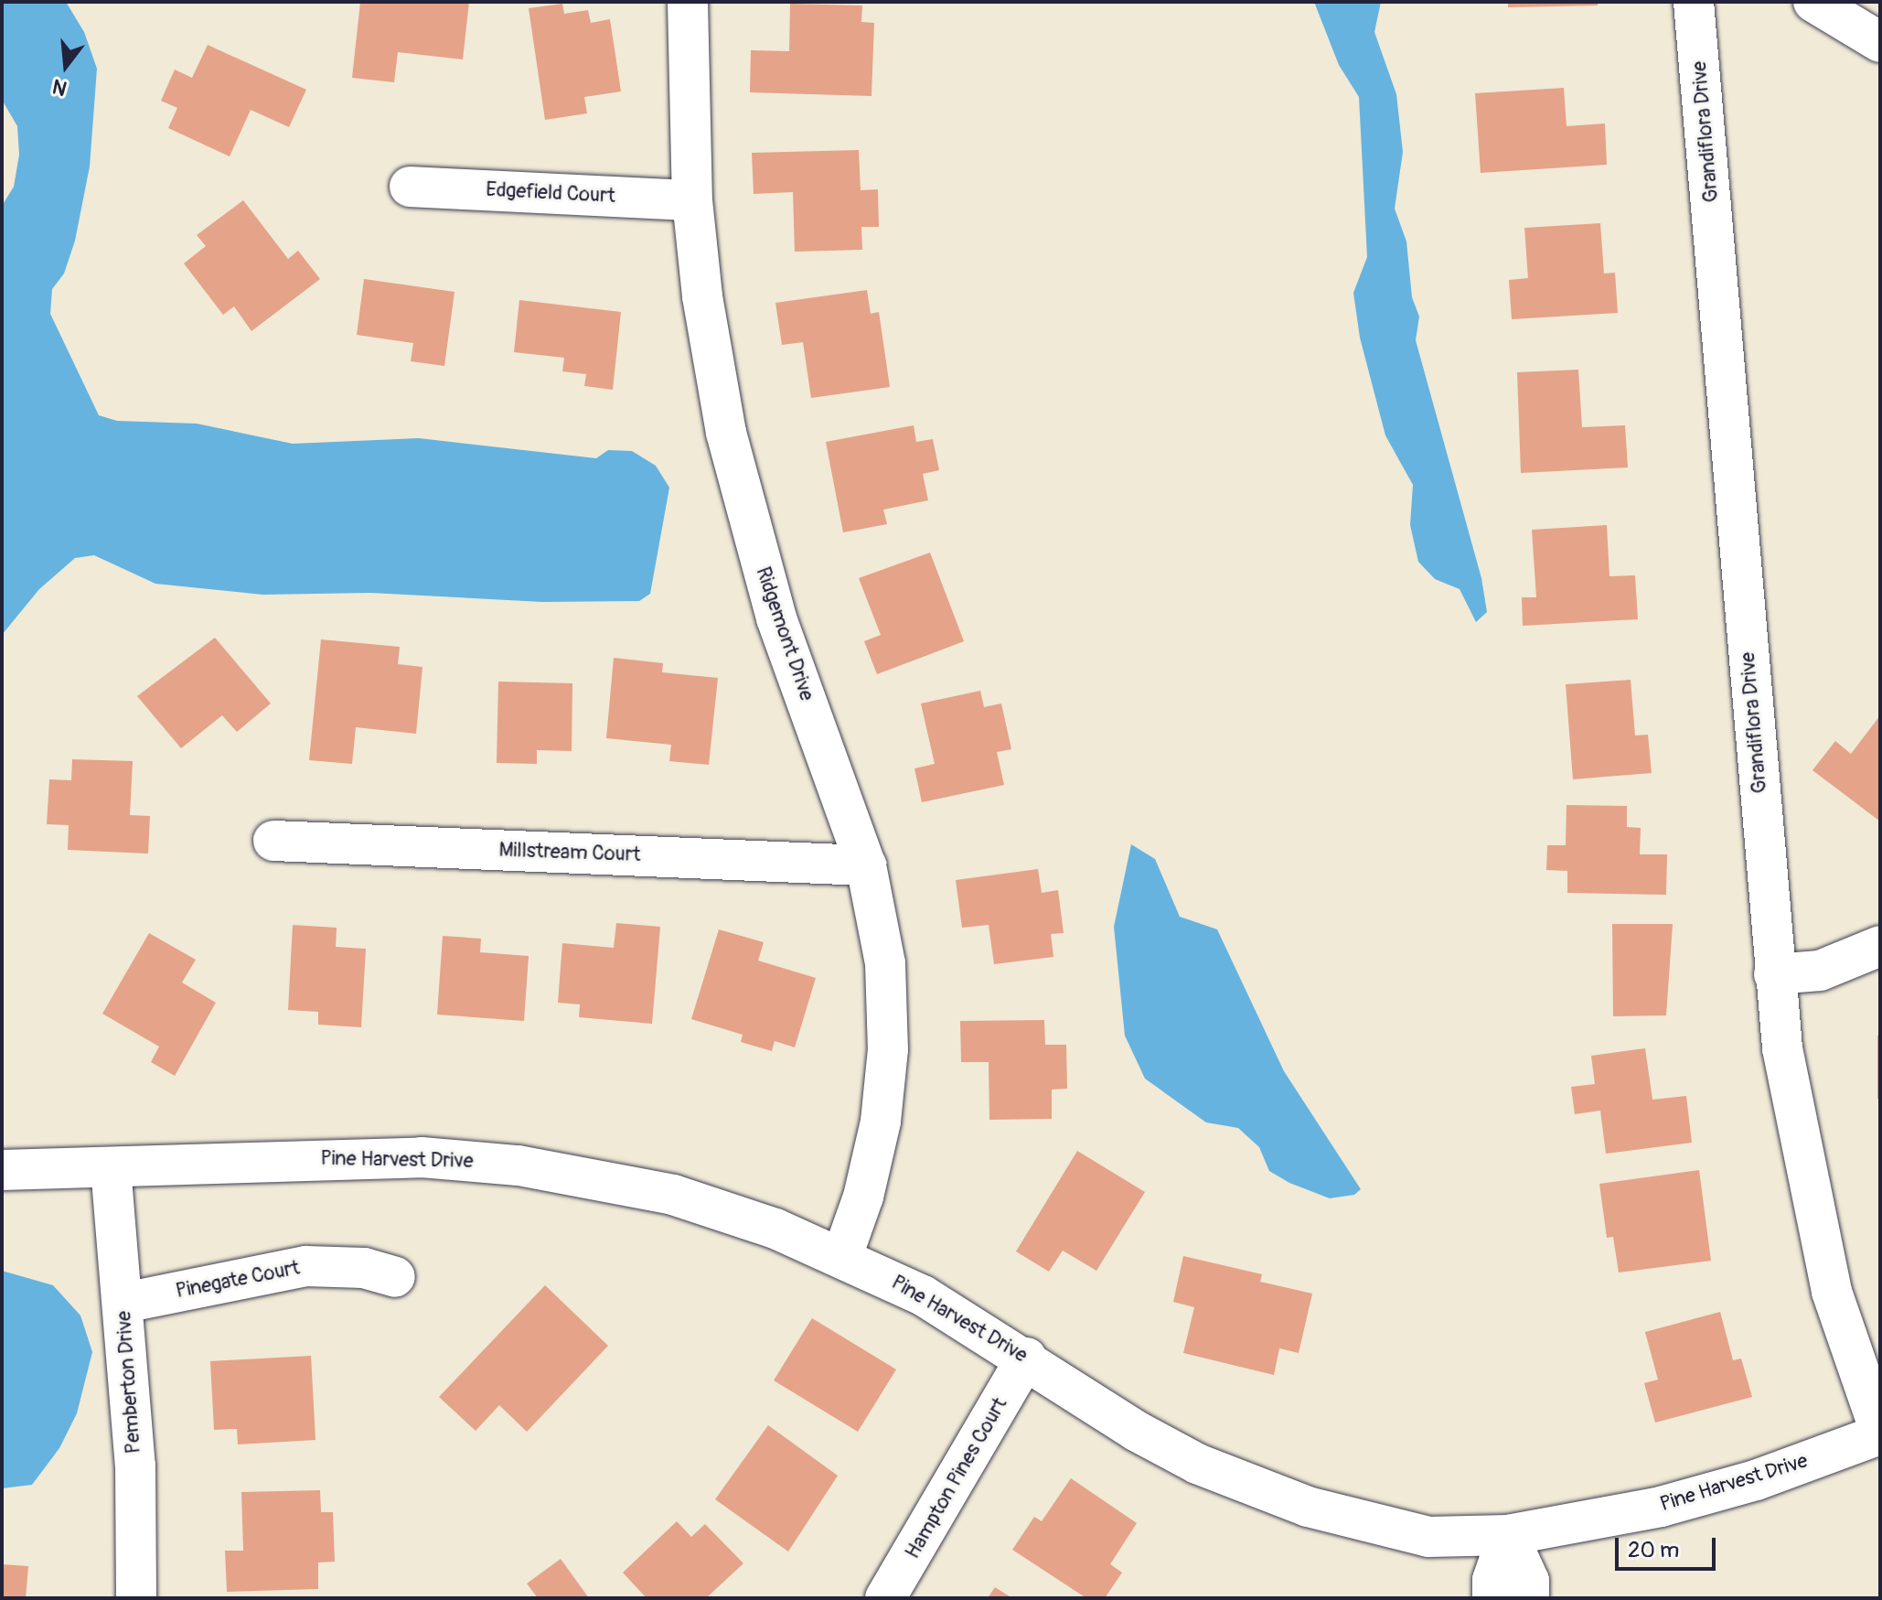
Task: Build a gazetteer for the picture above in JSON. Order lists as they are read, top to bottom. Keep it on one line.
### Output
{"streets":{"street":["Grandiflora Drive","Edgefield Court","Ridgemont Drive","Millstream Court","Pine Harvest Drive","Pinegate Court","Pemberton Drive","Hampton Pines Court"]},"crossings":[["Grandiflora Drive","Pine Harvest Drive"],["Edgefield Court","Ridgemont Drive"],["Ridgemont Drive","Millstream Court"],["Ridgemont Drive","Pine Harvest Drive"],["Pine Harvest Drive","Pemberton Drive"],["Pine Harvest Drive","Hampton Pines Court"],["Pinegate Court","Pemberton Drive"]],"scale_bar":"20 m","north":"bottom"}
